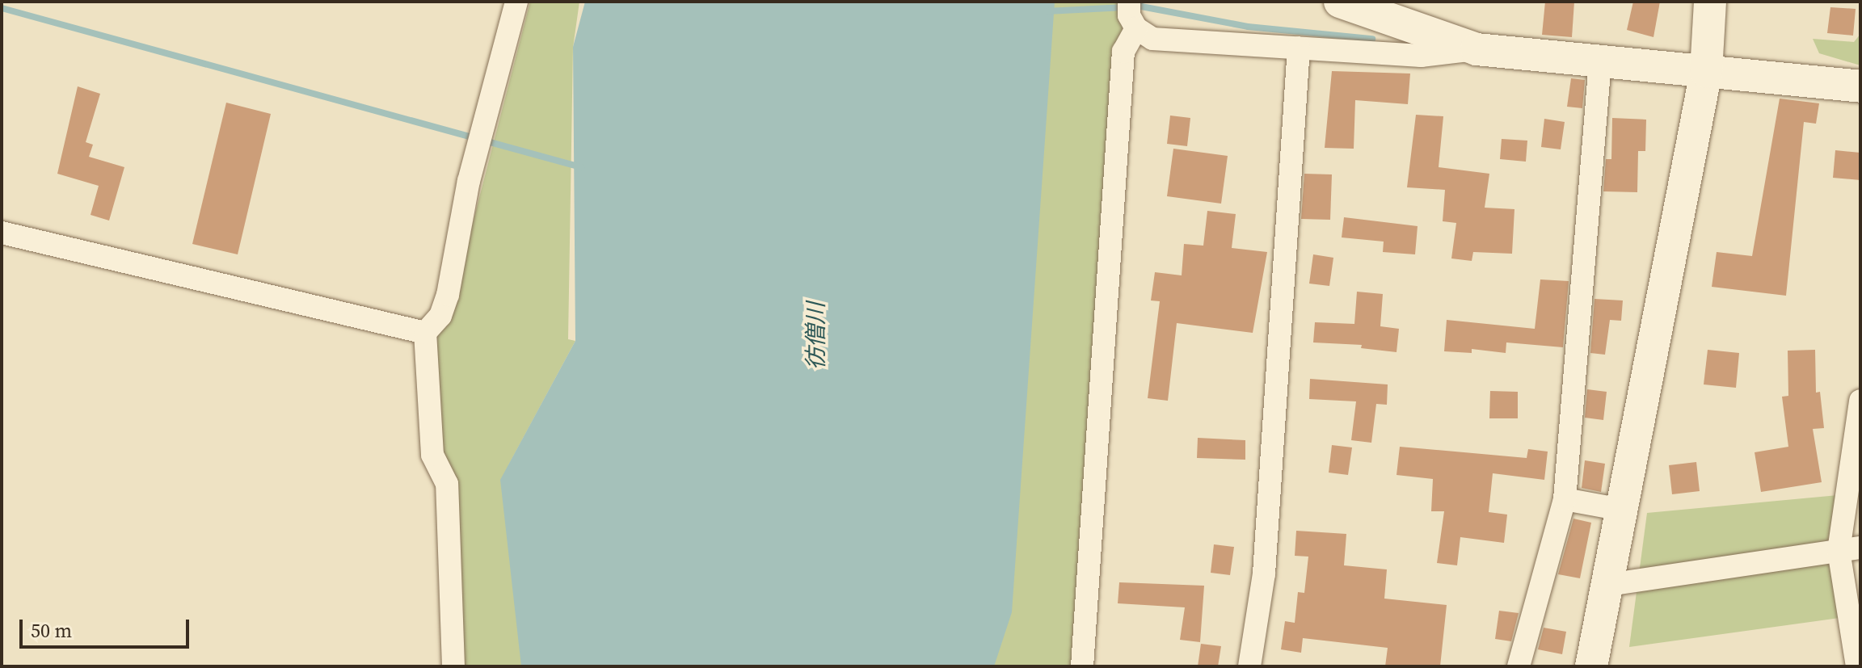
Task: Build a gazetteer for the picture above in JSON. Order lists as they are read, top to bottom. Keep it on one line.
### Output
{"water":["彷僧川"],"scale_bar":"50 m"}
